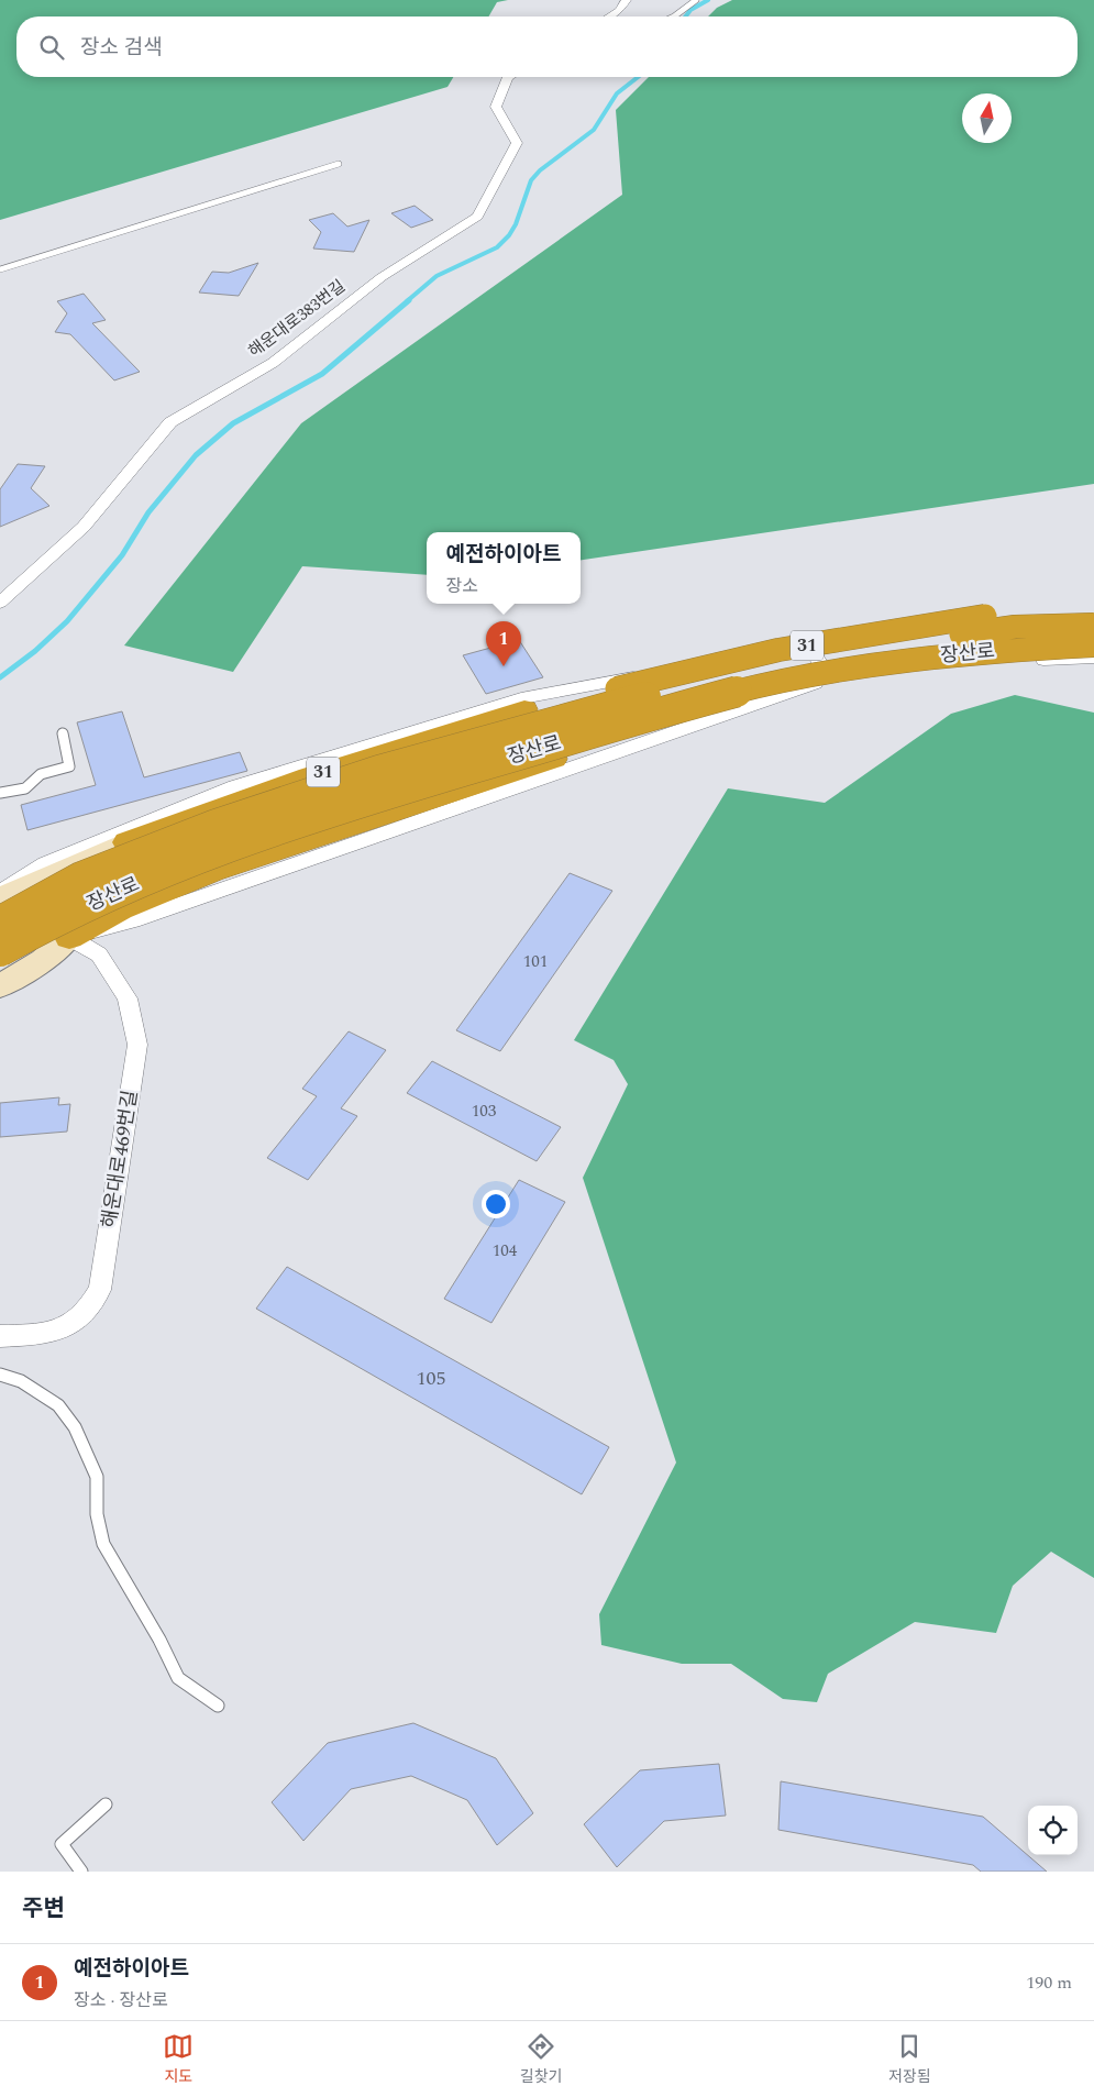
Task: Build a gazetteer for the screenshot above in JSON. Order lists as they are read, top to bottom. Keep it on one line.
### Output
{"streets":{"highway":["31","장산로"],"street":["해운대로383번길","해운대로469번길"]},"house_numbers":["101","103","104","105"],"north":"top","page":{"search":"장소 검색","popup":["예전하이아트","장소"],"pins":"1","heading":"주변","list":[{"mark":"1","name":"예전하이아트","note":"장소 · 장산로","value":"190 m"}],"nav":["지도","길찾기","저장됨"]}}
